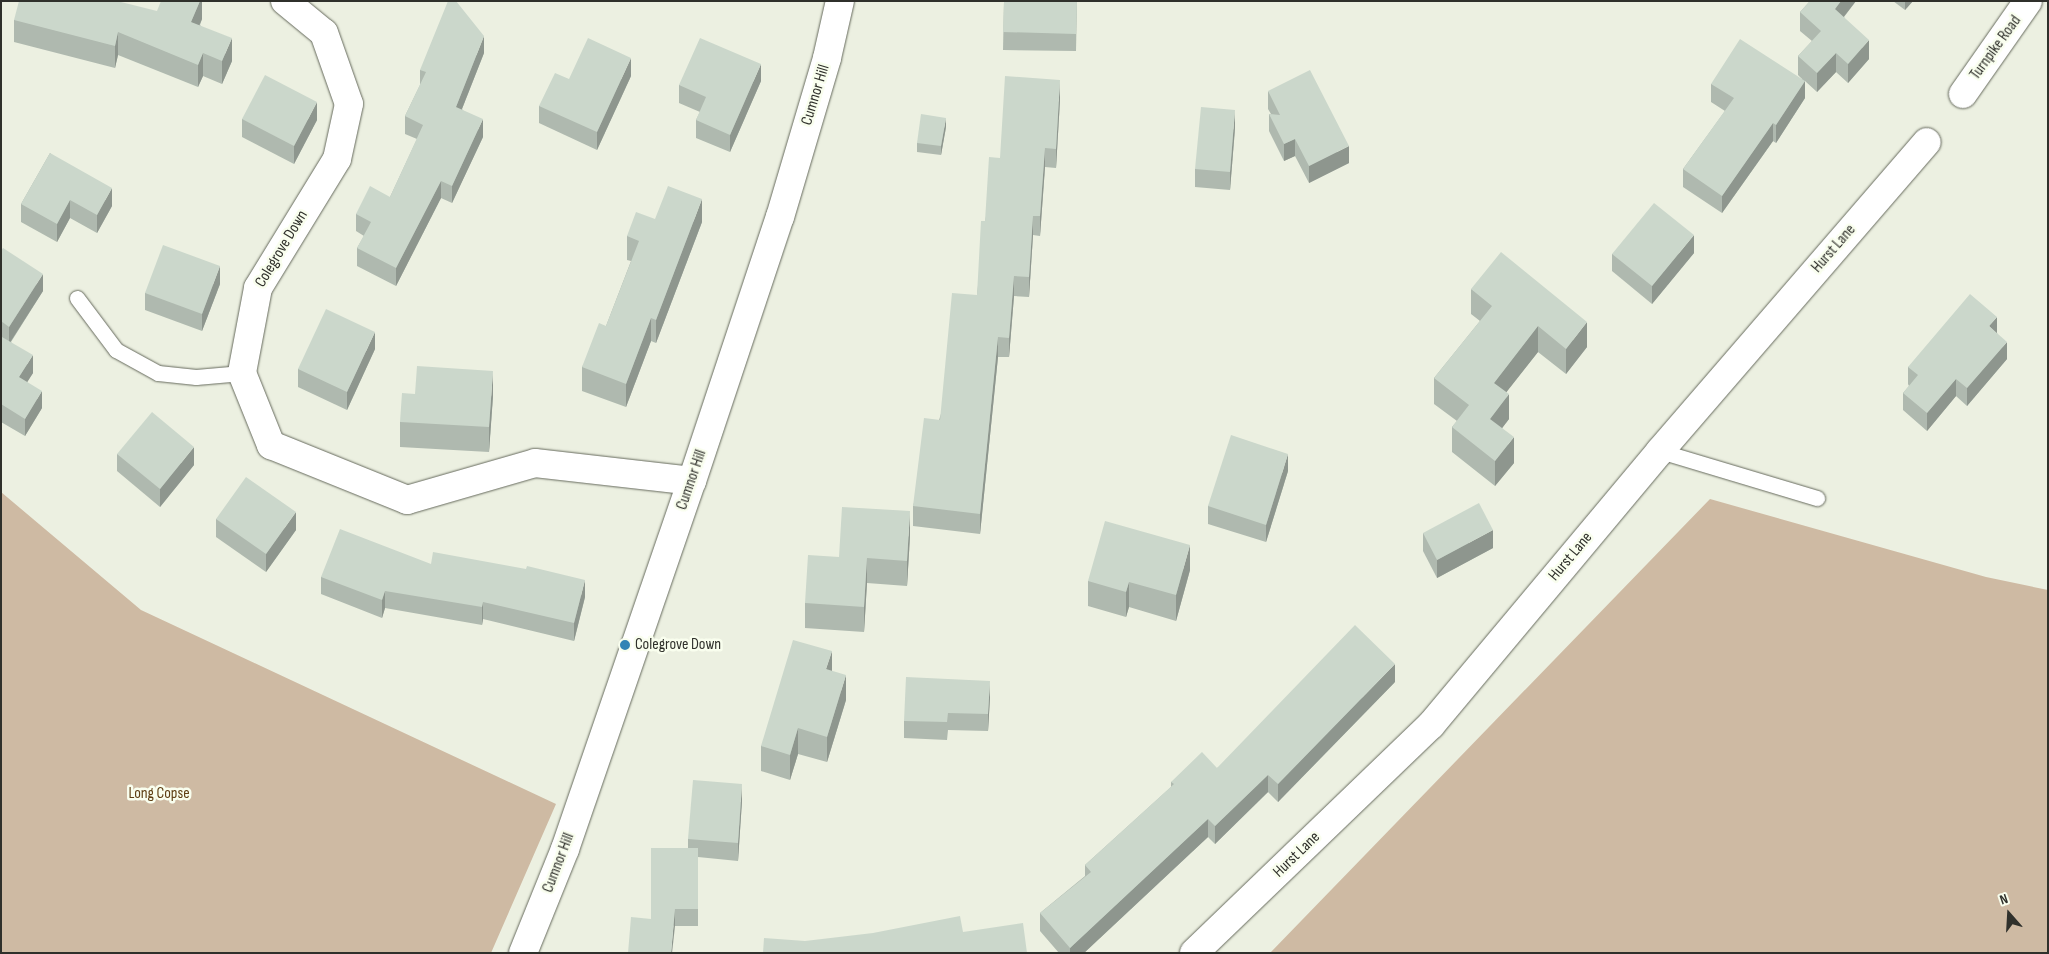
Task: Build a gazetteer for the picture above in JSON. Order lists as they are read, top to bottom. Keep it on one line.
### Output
{"streets":{"street":["Turnpike Road","Cumnor Hill","Colegrove Down","Hurst Lane"]},"parks":["Long Copse"],"places":["Colegrove Down"],"north":"top"}
